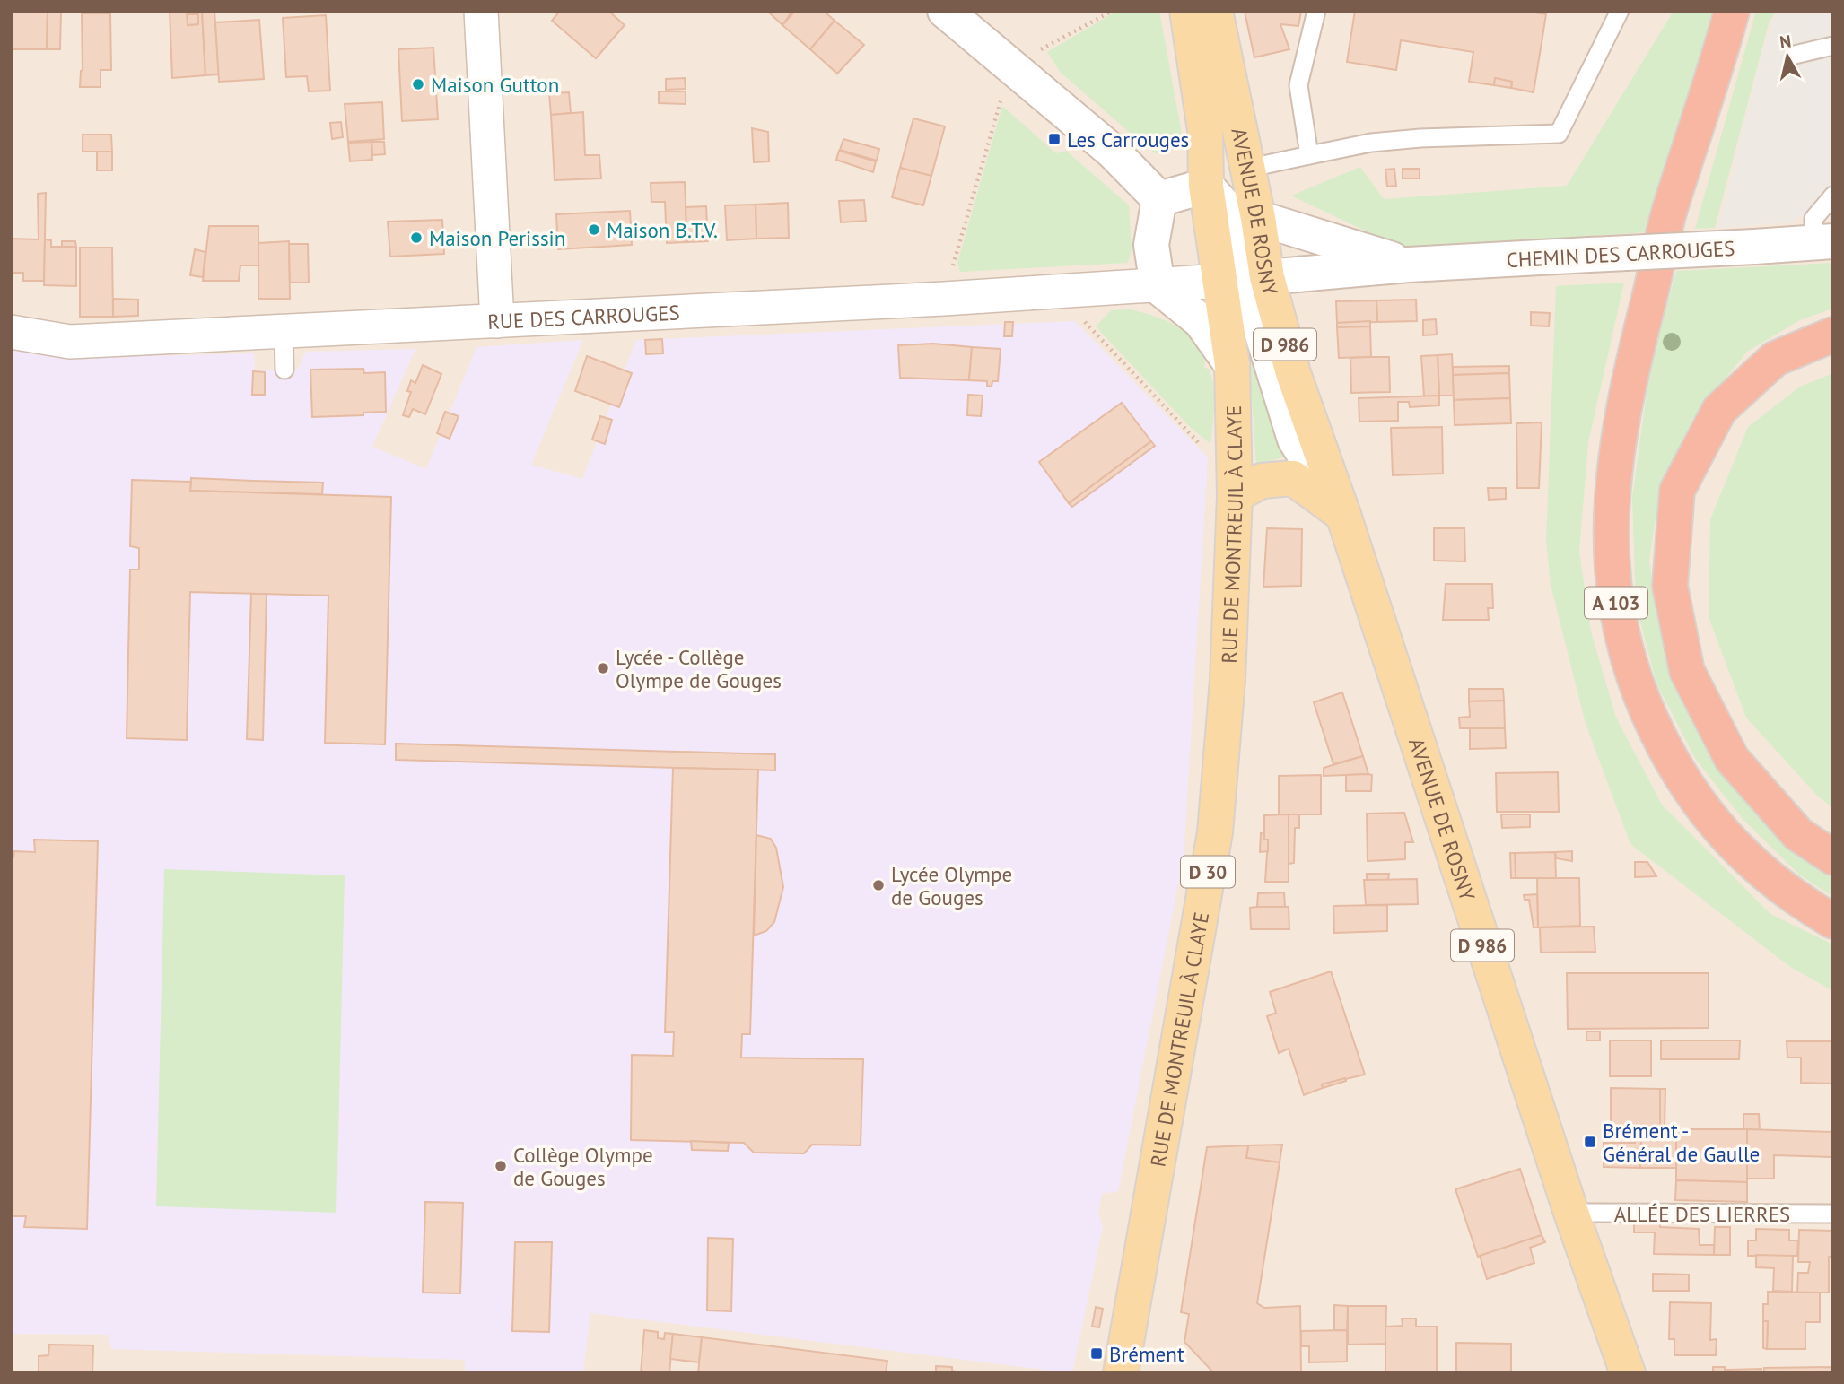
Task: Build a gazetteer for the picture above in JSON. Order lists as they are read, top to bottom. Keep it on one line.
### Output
{"streets":{"highway":["A 103"],"main road":["AVENUE DE ROSNY","D 986","RUE DE MONTREUIL À CLAYE","D 30"],"street":["CHEMIN DES CARROUGES","RUE DES CARROUGES"],"lane":["ALLÉE DES LIERRES"]},"crossings":[["AVENUE DE ROSNY","CHEMIN DES CARROUGES"],["AVENUE DE ROSNY","RUE DES CARROUGES"],["AVENUE DE ROSNY","D 30"],["AVENUE DE ROSNY","ALLÉE DES LIERRES"],["CHEMIN DES CARROUGES","RUE DES CARROUGES"],["CHEMIN DES CARROUGES","D 30"],["RUE DES CARROUGES","D 30"],["RUE DE MONTREUIL À CLAYE","D 30"]],"places":{"other":["Maison Gutton","Maison B.T.V.","Maison Perissin","Lycée - Collège Olympe de Gouges","Lycée Olympe de Gouges","Collège Olympe de Gouges"],"transit":["Les Carrouges","Brément - Général de Gaulle","Brément"]},"north":"top"}
